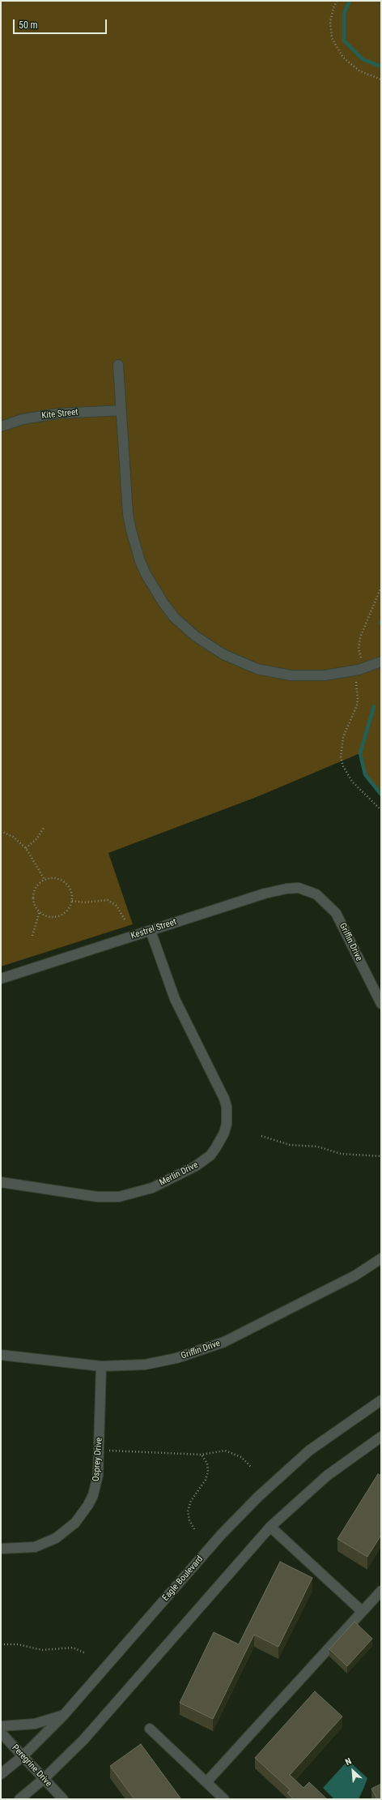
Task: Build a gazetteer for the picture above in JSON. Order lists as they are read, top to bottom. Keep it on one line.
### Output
{"streets":{"street":["Kite Street","Kestrel Street","Griffin Drive","Merlin Drive","Osprey Drive","Eagle Boulevard","Peregrine Drive"]},"crossings":[["Kestrel Street","Griffin Drive"],["Kestrel Street","Merlin Drive"],["Griffin Drive","Osprey Drive"],["Eagle Boulevard","Peregrine Drive"]],"scale_bar":"50 m","north":"top left"}
